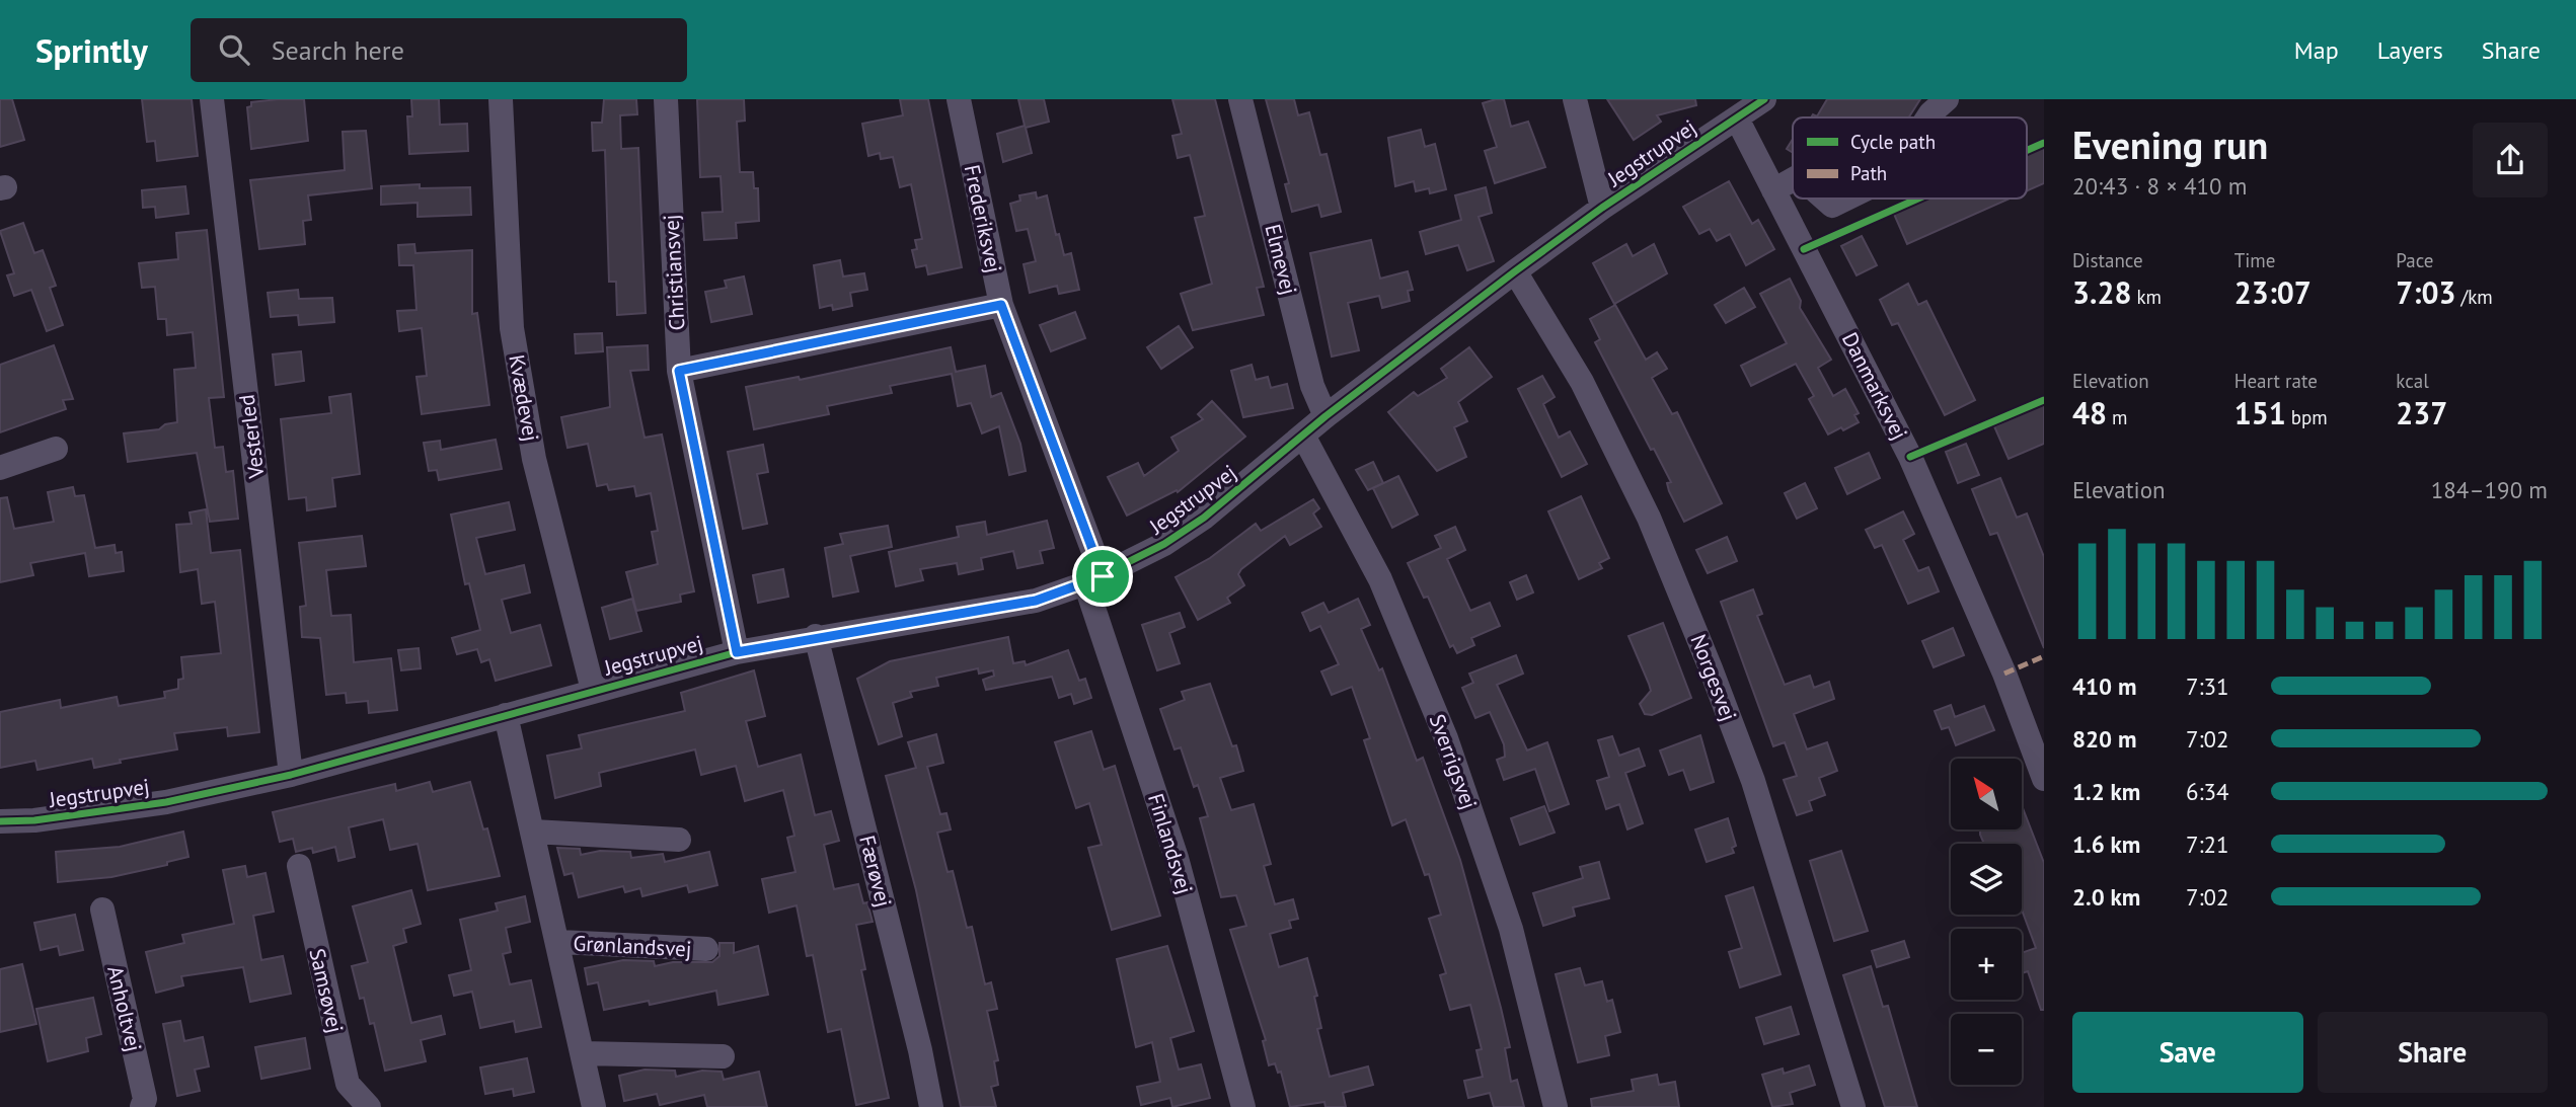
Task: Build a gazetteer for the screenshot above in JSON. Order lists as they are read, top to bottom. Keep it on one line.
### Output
{"streets":{"street":["Jegstrupvej","Frederiksvej","Elmevej","Christiansvej","Danmarksvej","Kvædevej","Vesterled","Norgesvej","Sverrigsvej","Finlandsvej","Færøvej","Grønlandsvej","Samsøvej","Anholtvej"]},"crossings":[["Jegstrupvej","Frederiksvej"],["Jegstrupvej","Elmevej"],["Jegstrupvej","Christiansvej"],["Jegstrupvej","Danmarksvej"],["Jegstrupvej","Kvædevej"],["Jegstrupvej","Vesterled"],["Jegstrupvej","Norgesvej"],["Jegstrupvej","Sverrigsvej"],["Jegstrupvej","Finlandsvej"],["Jegstrupvej","Færøvej"],["Jegstrupvej","Grønlandsvej"],["Frederiksvej","Finlandsvej"]],"legend":["Cycle path","Path"],"north":"top left","page":{"header":"Sprintly","search":"Search here","nav":["Map","Layers","Share"],"heading":["Evening run","20:43 · 8 × 410 m"],"stats":[["Distance","3.28 km"],["Time","23:07"],["Pace","7:03 /km"],["Elevation","48 m"],["Heart rate","151 bpm"],["kcal","237"]],"chart":["Elevation","184–190 m"],"list":[{"name":"410 m","note":"7:31"},{"name":"820 m","note":"7:02"},{"name":"1.2 km","note":"6:34"},{"name":"1.6 km","note":"7:21"},{"name":"2.0 km","note":"7:02"}],"map_buttons":["+","−"],"buttons":["Save","Share"]}}
